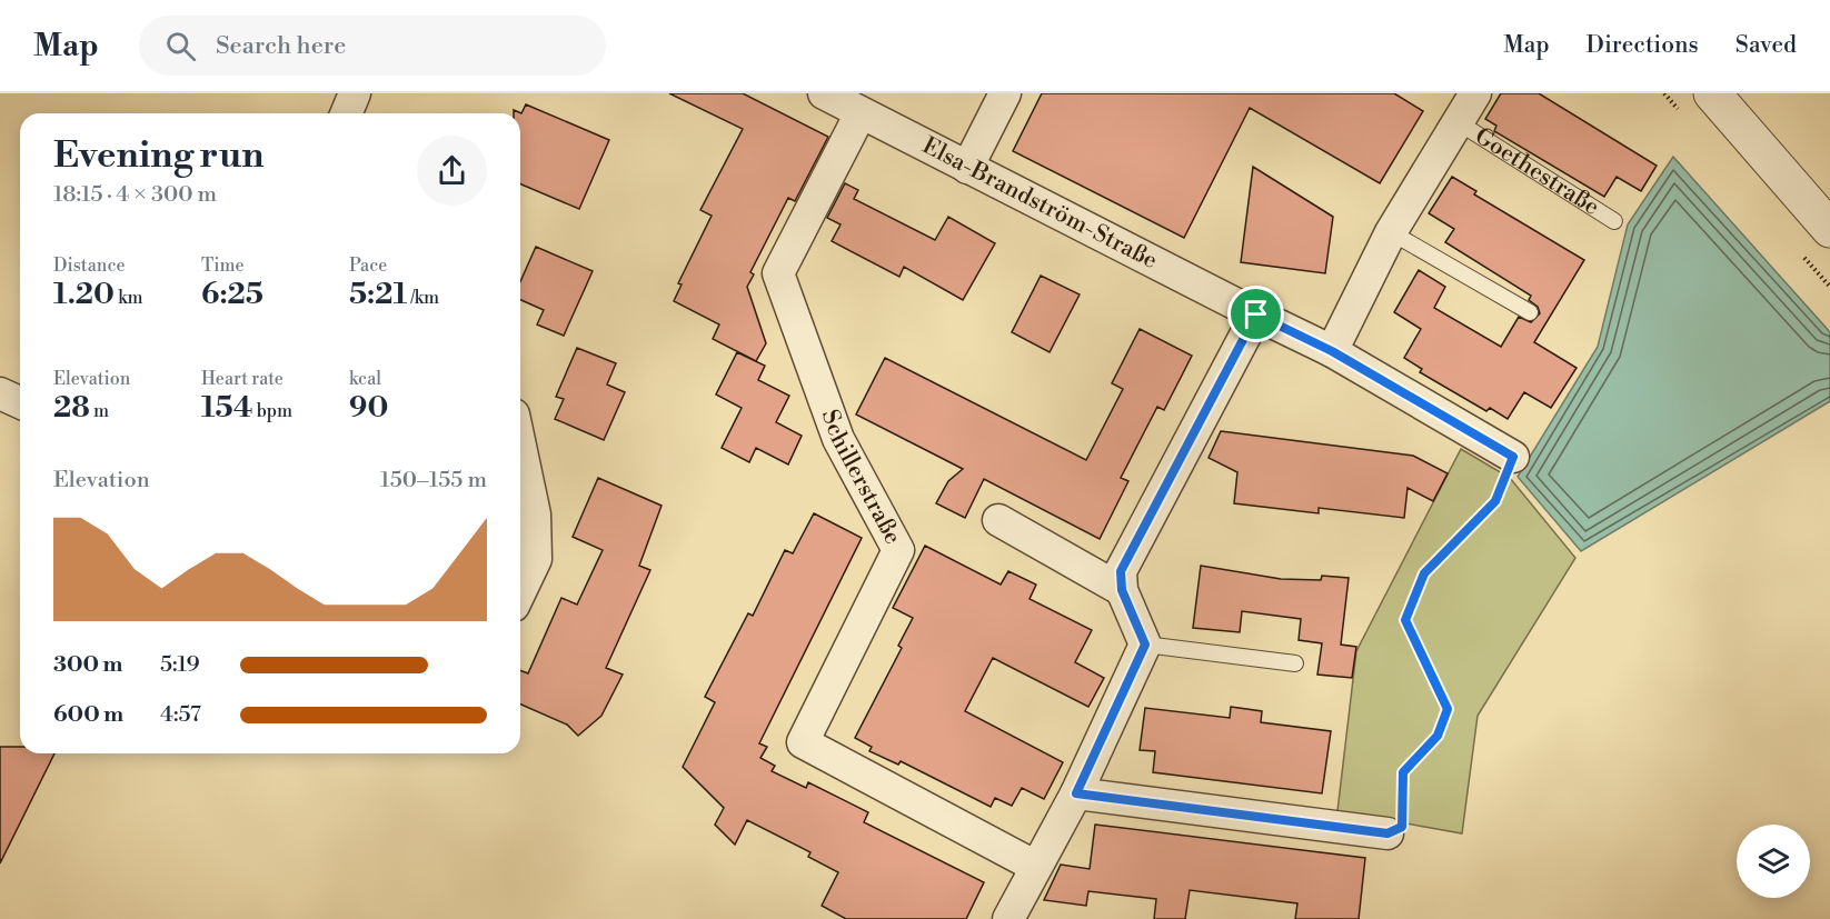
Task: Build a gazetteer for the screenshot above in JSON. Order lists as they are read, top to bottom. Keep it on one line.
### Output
{"streets":{"street":["Goethestraße","Elsa-Brandström-Straße","Schillerstraße"]},"crossings":[["Elsa-Brandström-Straße","Schillerstraße"]],"page":{"header":"Map","search":"Search here","nav":["Map","Directions","Saved"],"heading":["Evening run","18:15 · 4 × 300 m"],"stats":[["Distance","1.20 km"],["Time","6:25"],["Pace","5:21 /km"],["Elevation","28 m"],["Heart rate","154 bpm"],["kcal","90"]],"chart":["Elevation","150–155 m"],"list":[{"name":"300 m","note":"5:19"},{"name":"600 m","note":"4:57"}]}}
